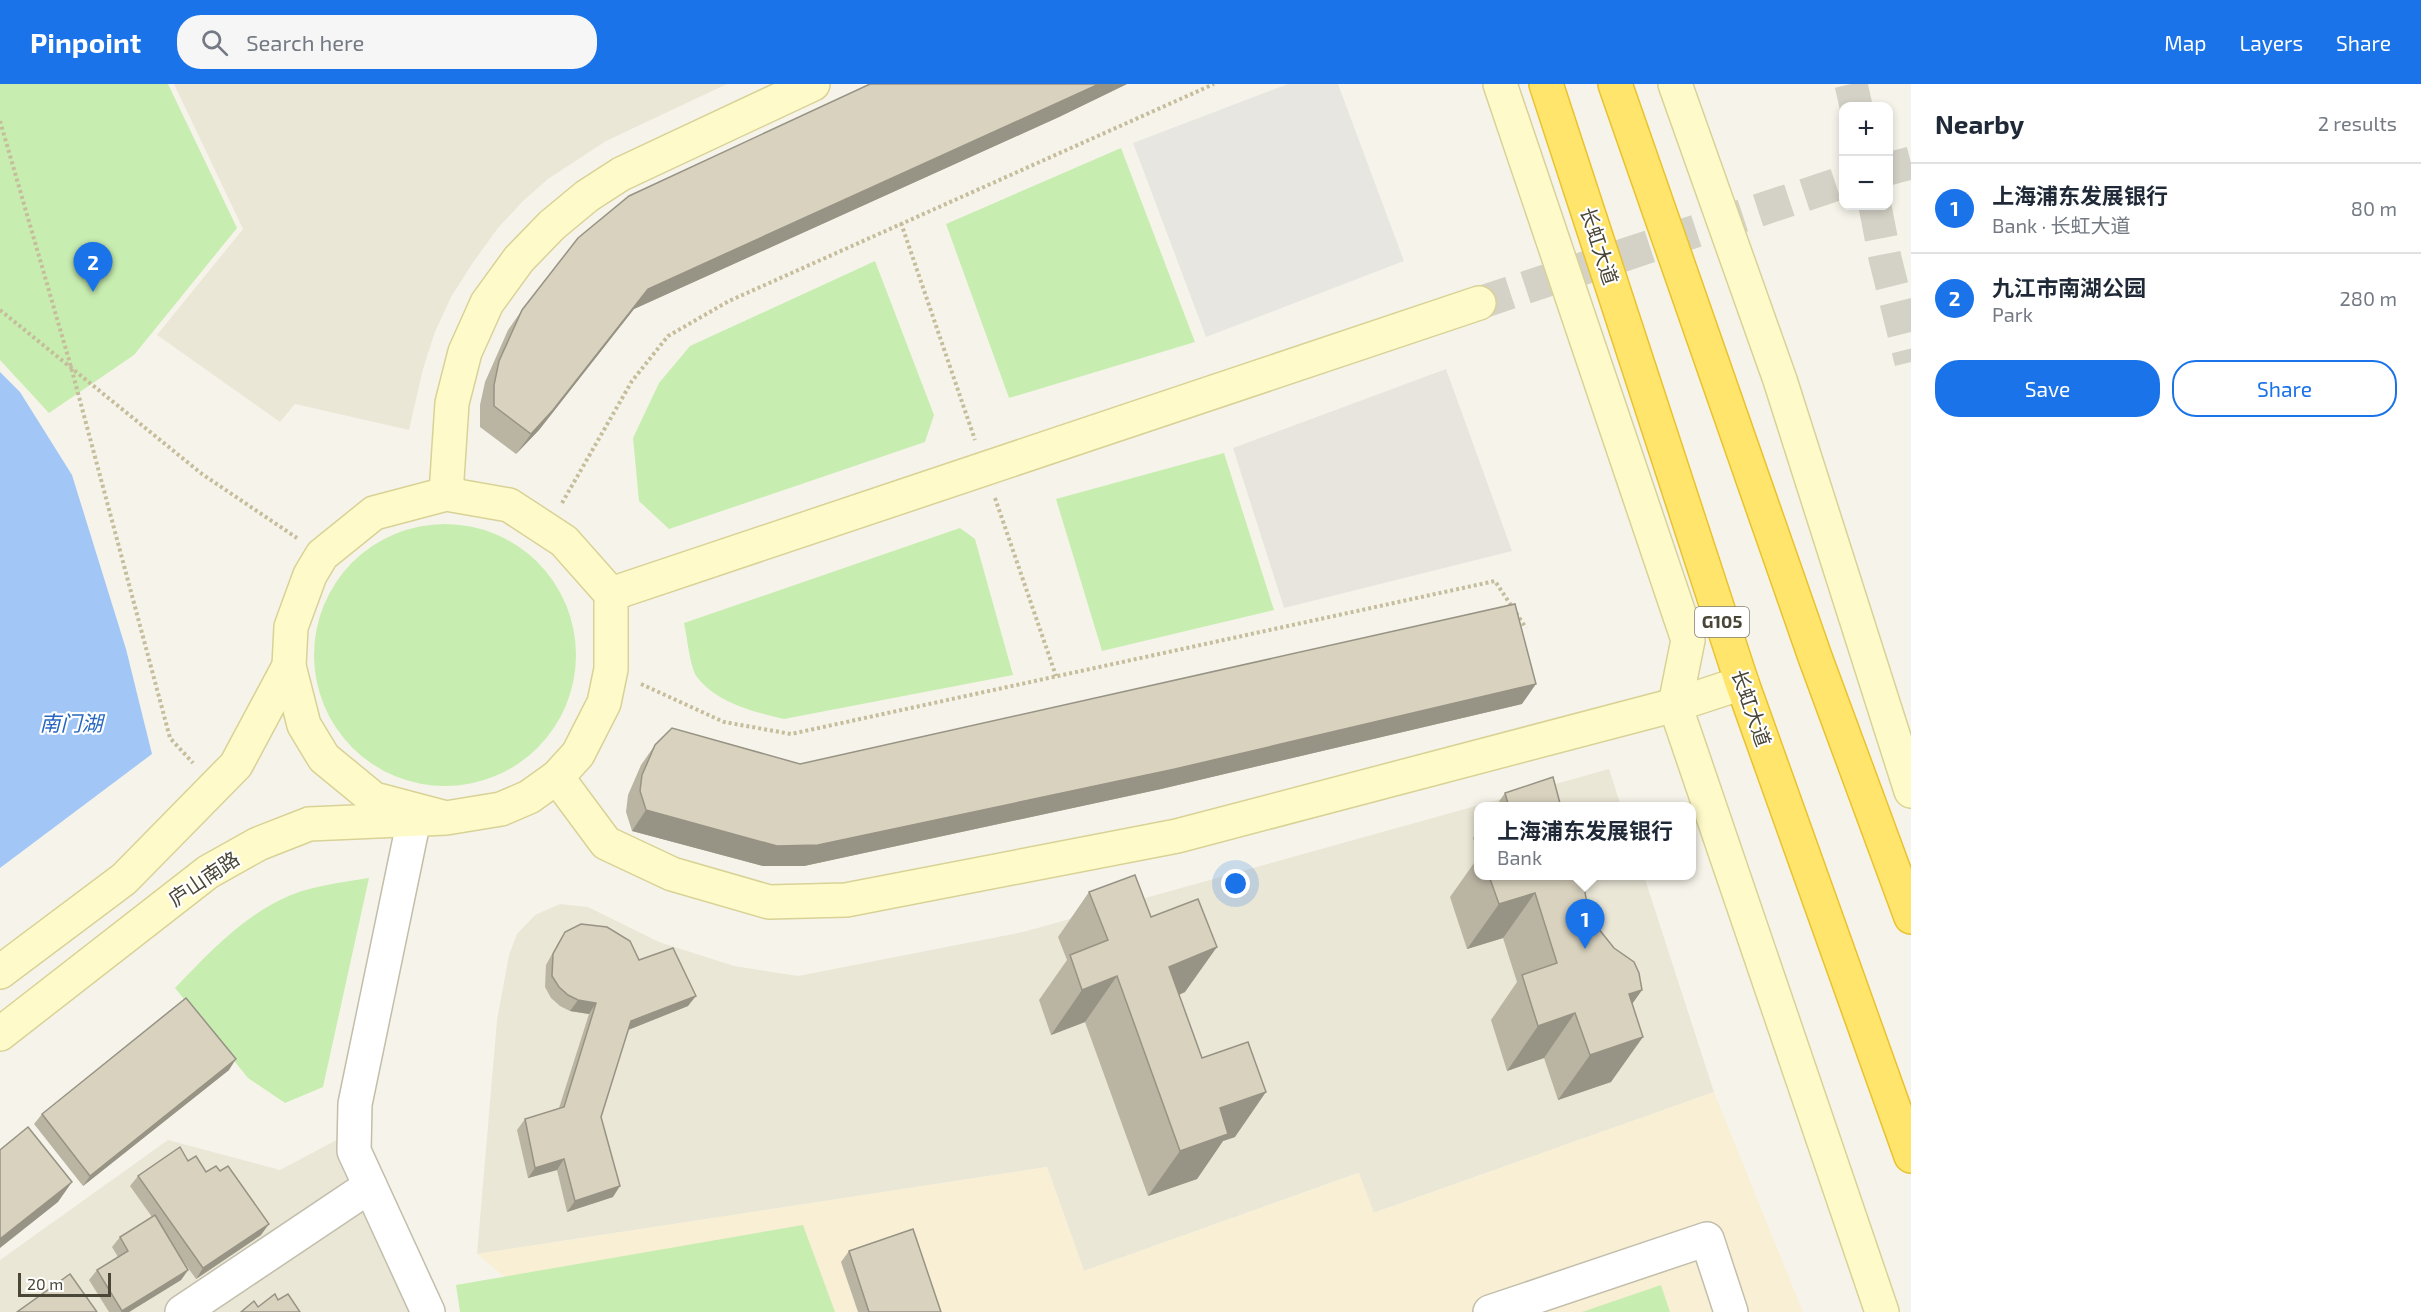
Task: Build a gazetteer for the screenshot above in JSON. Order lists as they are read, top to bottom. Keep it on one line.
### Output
{"streets":{"highway":["长虹大道","G105"],"street":["庐山南路"]},"water":["南门湖"],"scale_bar":"20 m","page":{"header":"Pinpoint","search":"Search here","nav":["Map","Layers","Share"],"heading":["Nearby","2 results"],"map_buttons":["+","−"],"list":[{"mark":"1","name":"上海浦东发展银行","note":"Bank · 长虹大道","value":"80 m"},{"mark":"2","name":"九江市南湖公园","note":"Park","value":"280 m"}],"pins":["2","1"],"buttons":["Save","Share"],"popup":["上海浦东发展银行","Bank"],"scale":"20 m"}}
